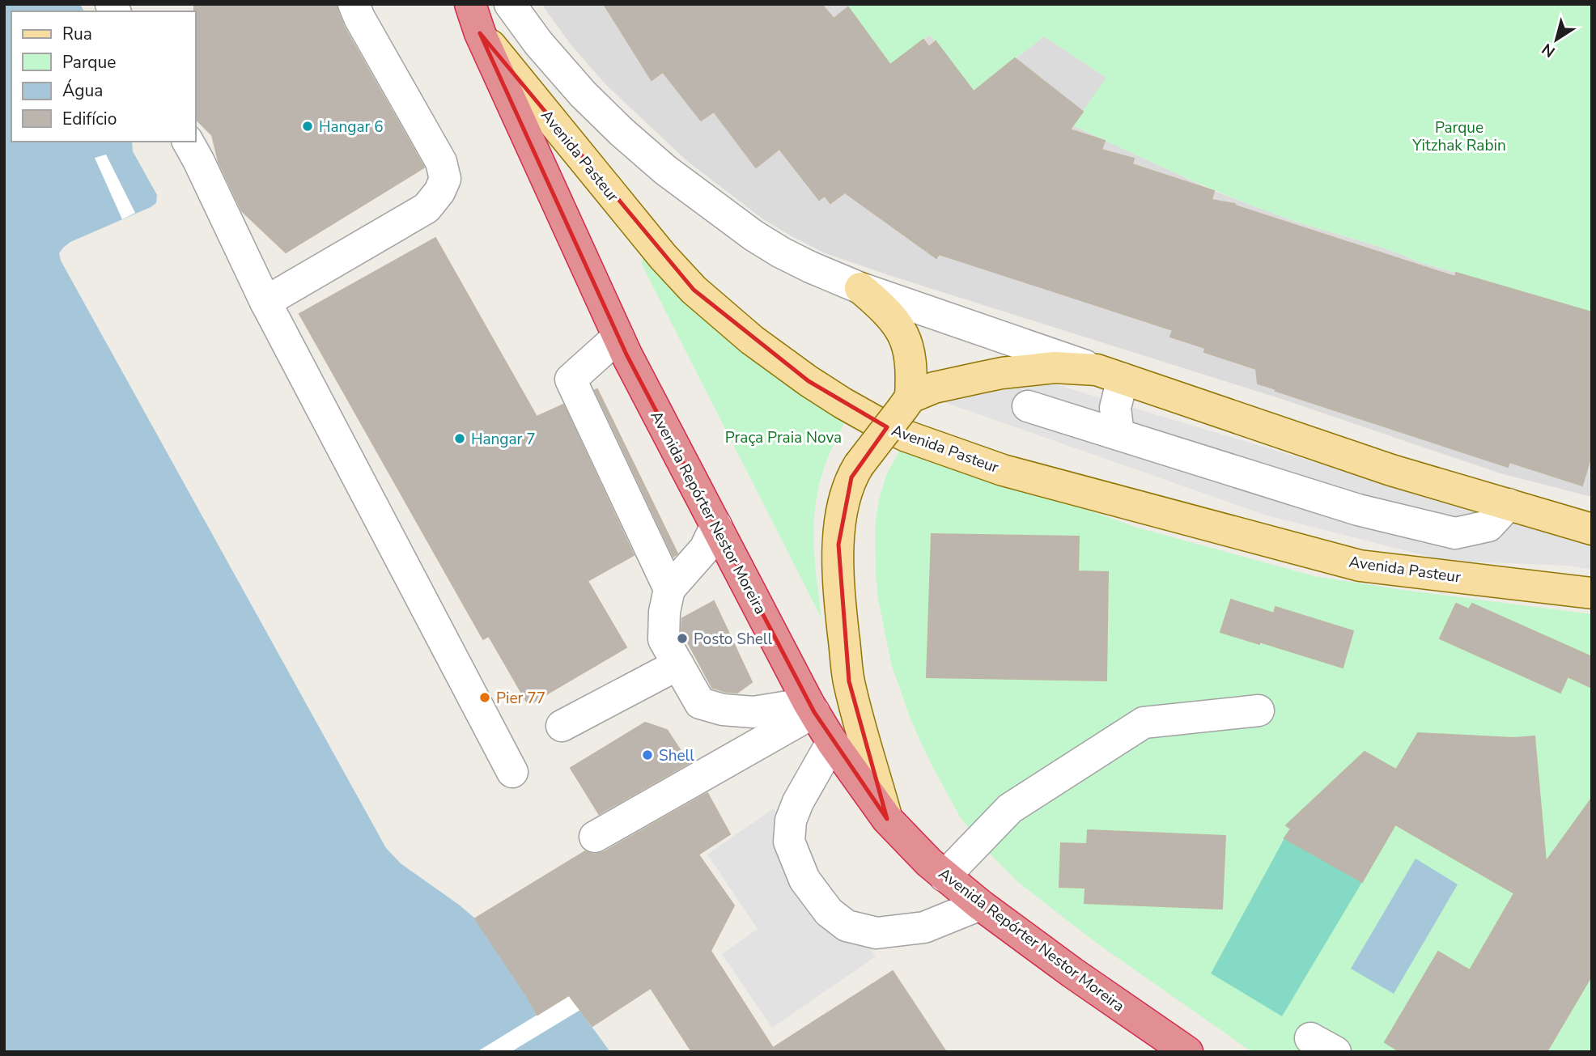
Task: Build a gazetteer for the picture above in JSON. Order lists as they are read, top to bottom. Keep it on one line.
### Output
{"streets":{"highway":["Avenida Pasteur","Avenida Repórter Nestor Moreira"]},"crossings":[["Avenida Pasteur","Avenida Repórter Nestor Moreira"]],"parks":["Parque Yitzhak Rabin","Praça Praia Nova"],"places":["Hangar 6","Hangar 7","Posto Shell","Pier 77","Shell"],"legend":["Rua","Parque","Água","Edifício"],"north":"bottom left"}
